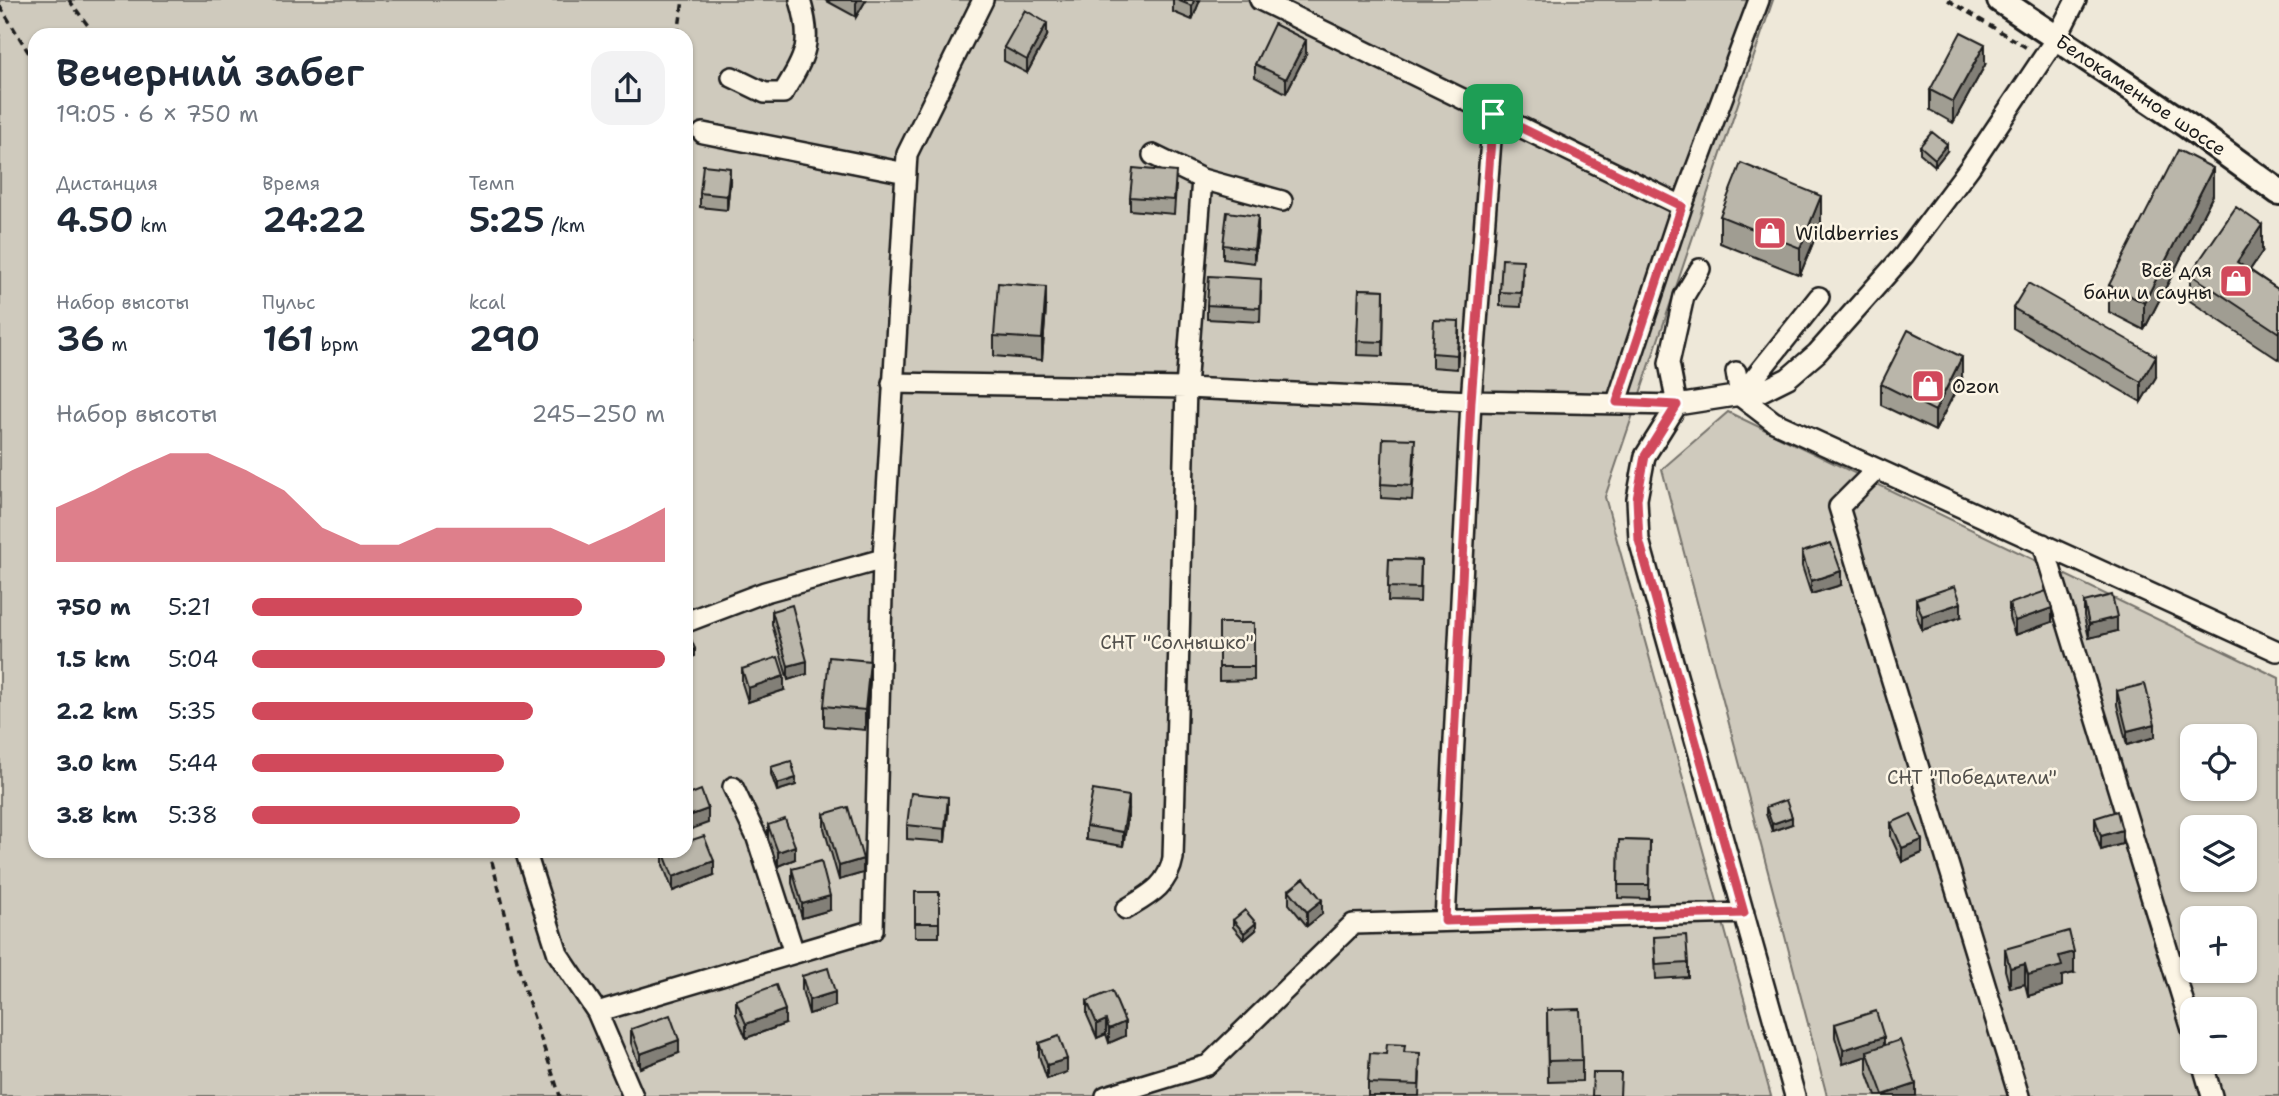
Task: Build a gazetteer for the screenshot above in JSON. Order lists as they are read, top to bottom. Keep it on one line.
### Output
{"streets":{"main road":["Белокаменное шоссе"]},"parks":["СНТ \"Солнышко\"","СНТ \"Победители\""],"places":{"shop":["Wildberries","Всё для бани и сауны","Ozon"]},"page":{"heading":["Вечерний забег","19:05 · 6 × 750 m"],"stats":[["Дистанция","4.50 km"],["Время","24:22"],["Темп","5:25 /km"],["Набор высоты","36 m"],["Пульс","161 bpm"],["kcal","290"]],"chart":["Набор высоты","245–250 m"],"list":[{"name":"750 m","note":"5:21"},{"name":"1.5 km","note":"5:04"},{"name":"2.2 km","note":"5:35"},{"name":"3.0 km","note":"5:44"},{"name":"3.8 km","note":"5:38"}],"map_buttons":["+","−"]}}
